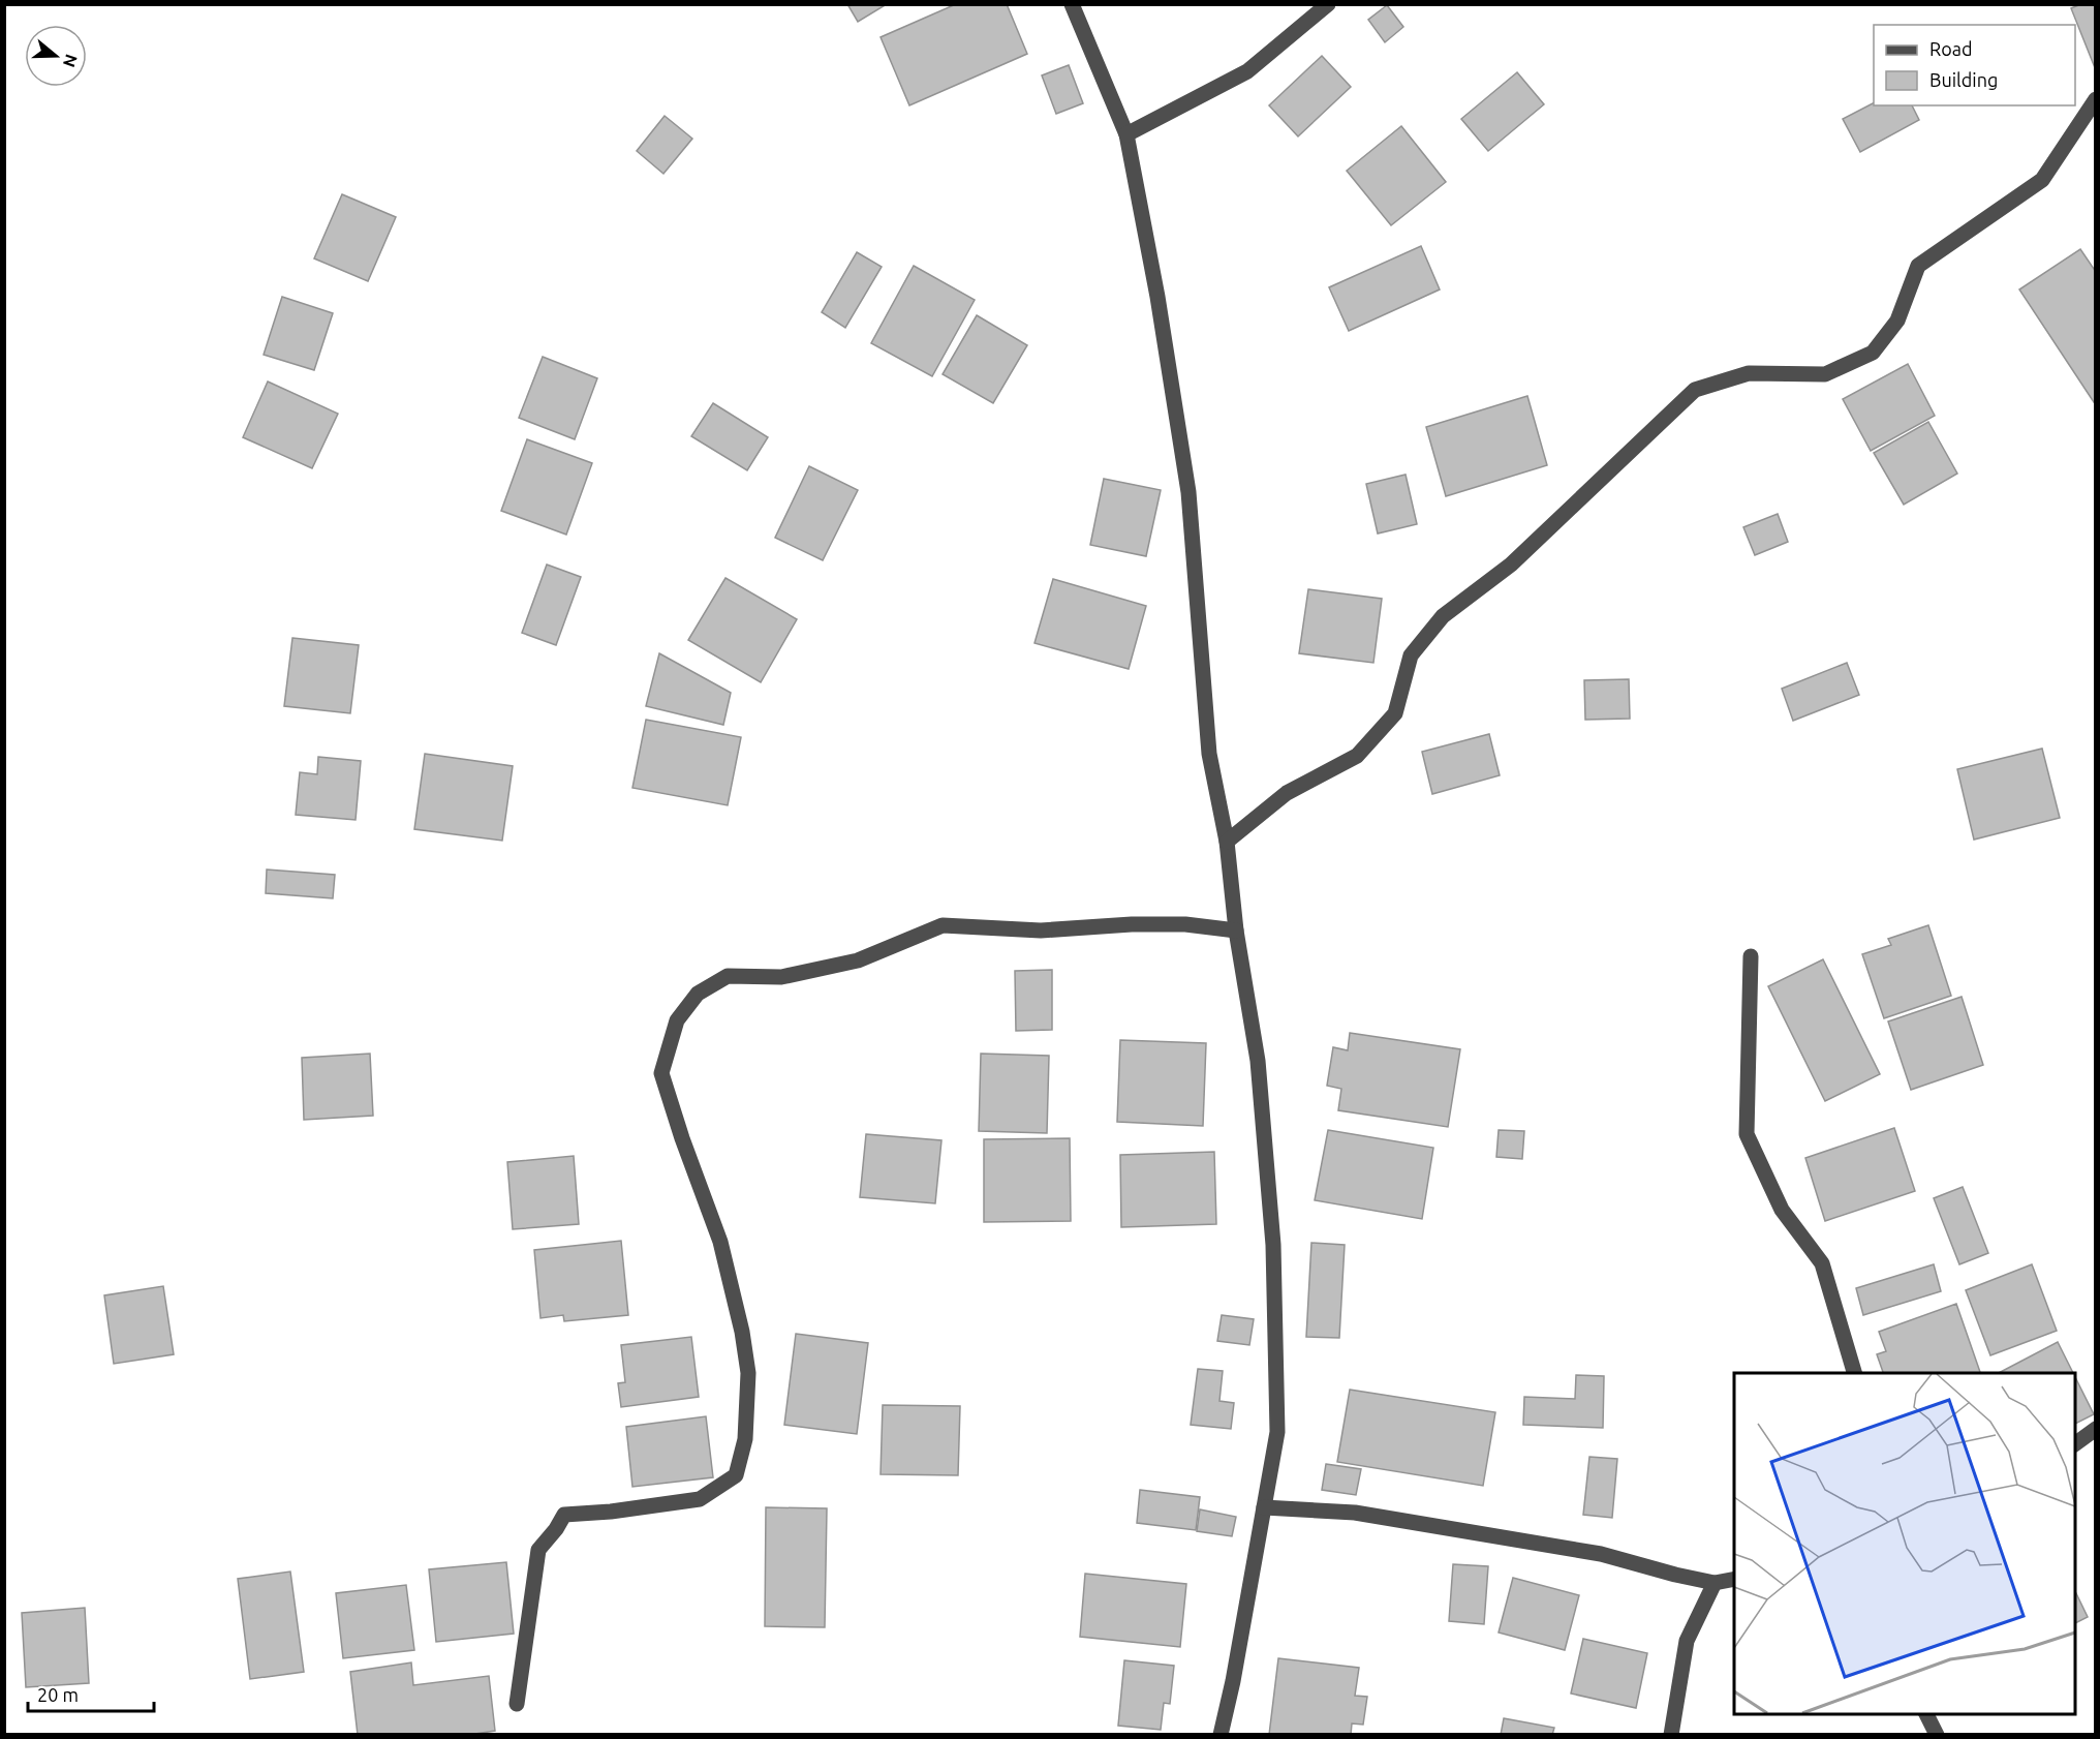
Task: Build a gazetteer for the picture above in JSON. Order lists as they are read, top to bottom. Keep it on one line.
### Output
{"legend":["Road","Building"],"scale_bar":"20 m","north":"right"}
